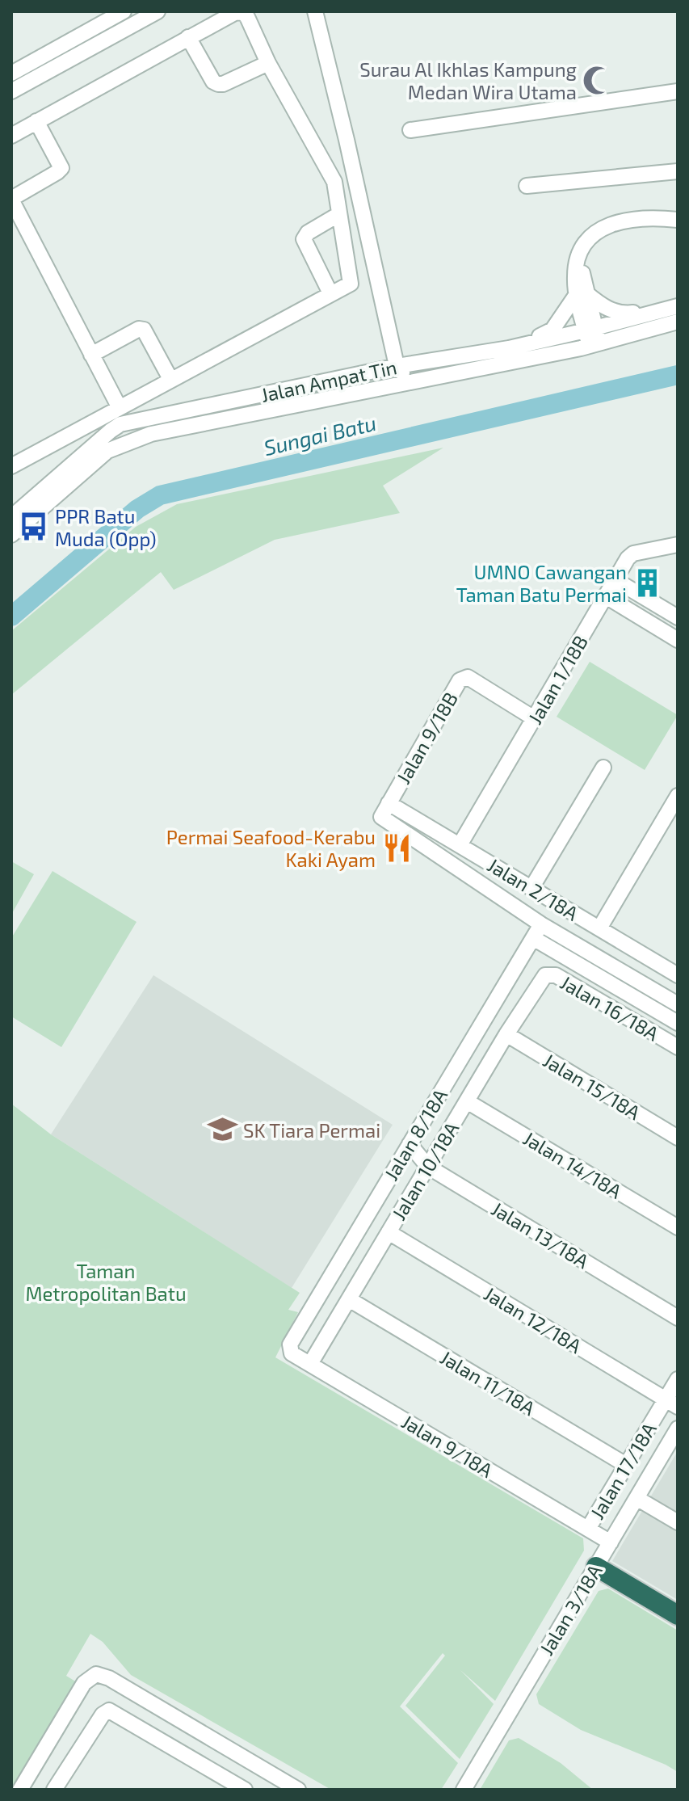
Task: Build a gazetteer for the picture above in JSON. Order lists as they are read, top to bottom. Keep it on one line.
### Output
{"streets":{"street":["Jalan Ampat Tin","Jalan 1/18B","Jalan 9/18B","Jalan 2/18A","Jalan 16/18A","Jalan 15/18A","Jalan 8/18A","Jalan 14/18A","Jalan 10/18A","Jalan 13/18A","Jalan 12/18A","Jalan 11/18A","Jalan 9/18A","Jalan 17/18A","Jalan 3/18A"]},"crossings":[["Jalan 1/18B","Jalan 9/18B"],["Jalan 1/18B","Jalan 2/18A"],["Jalan 9/18B","Jalan 2/18A"],["Jalan 2/18A","Jalan 8/18A"],["Jalan 16/18A","Jalan 10/18A"],["Jalan 15/18A","Jalan 10/18A"],["Jalan 8/18A","Jalan 13/18A"],["Jalan 8/18A","Jalan 9/18A"],["Jalan 14/18A","Jalan 10/18A"],["Jalan 10/18A","Jalan 13/18A"],["Jalan 10/18A","Jalan 12/18A"],["Jalan 10/18A","Jalan 11/18A"],["Jalan 10/18A","Jalan 9/18A"],["Jalan 12/18A","Jalan 17/18A"],["Jalan 11/18A","Jalan 17/18A"],["Jalan 9/18A","Jalan 17/18A"],["Jalan 9/18A","Jalan 3/18A"]],"water":["Sungai Batu"],"parks":["Taman Metropolitan Batu"],"places":{"mosque":["Surau Al Ikhlas Kampung Medan Wira Utama"],"bus stop":["PPR Batu Muda (Opp)"],"building":["UMNO Cawangan Taman Batu Permai"],"restaurant":["Permai Seafood-Kerabu Kaki Ayam"],"school or university":["SK Tiara Permai"]}}
